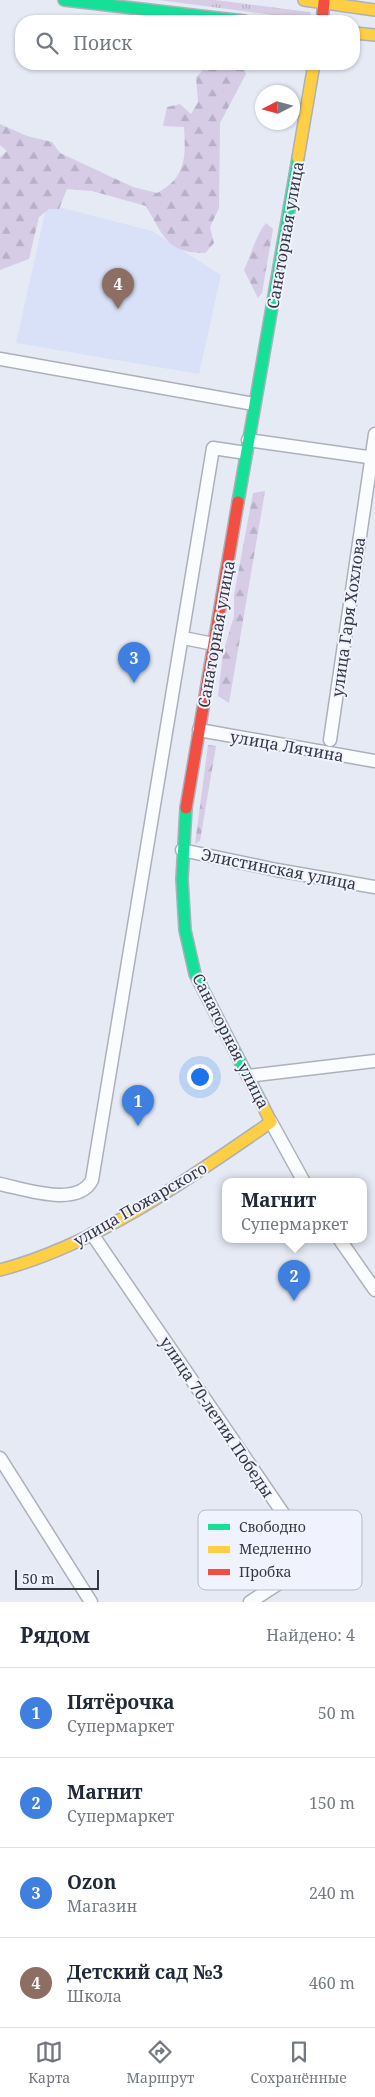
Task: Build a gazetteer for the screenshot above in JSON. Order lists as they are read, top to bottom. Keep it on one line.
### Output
{"streets":{"main road":["Санаторная улица","улица Пожарского"],"street":["улица Гаря Хохлова","улица Лячина","Элистинская улица","улица 70-летия Победы"]},"crossings":[["Санаторная улица","улица Лячина"],["Санаторная улица","Элистинская улица"],["Санаторная улица","улица Пожарского"],["улица Пожарского","улица 70-летия Победы"]],"legend":["Свободно","Медленно","Пробка"],"scale_bar":"50 m","north":"left","page":{"search":"Поиск","pins":["4","3","1","2"],"popup":["Магнит","Супермаркет"],"scale":"50 m","heading":["Рядом","Найдено: 4"],"list":[{"mark":"1","name":"Пятёрочка","note":"Супермаркет","value":"50 m"},{"mark":"2","name":"Магнит","note":"Супермаркет","value":"150 m"},{"mark":"3","name":"Ozon","note":"Магазин","value":"240 m"},{"mark":"4","name":"Детский сад №3","note":"Школа","value":"460 m"}],"nav":["Карта","Маршрут","Сохранённые"]}}
